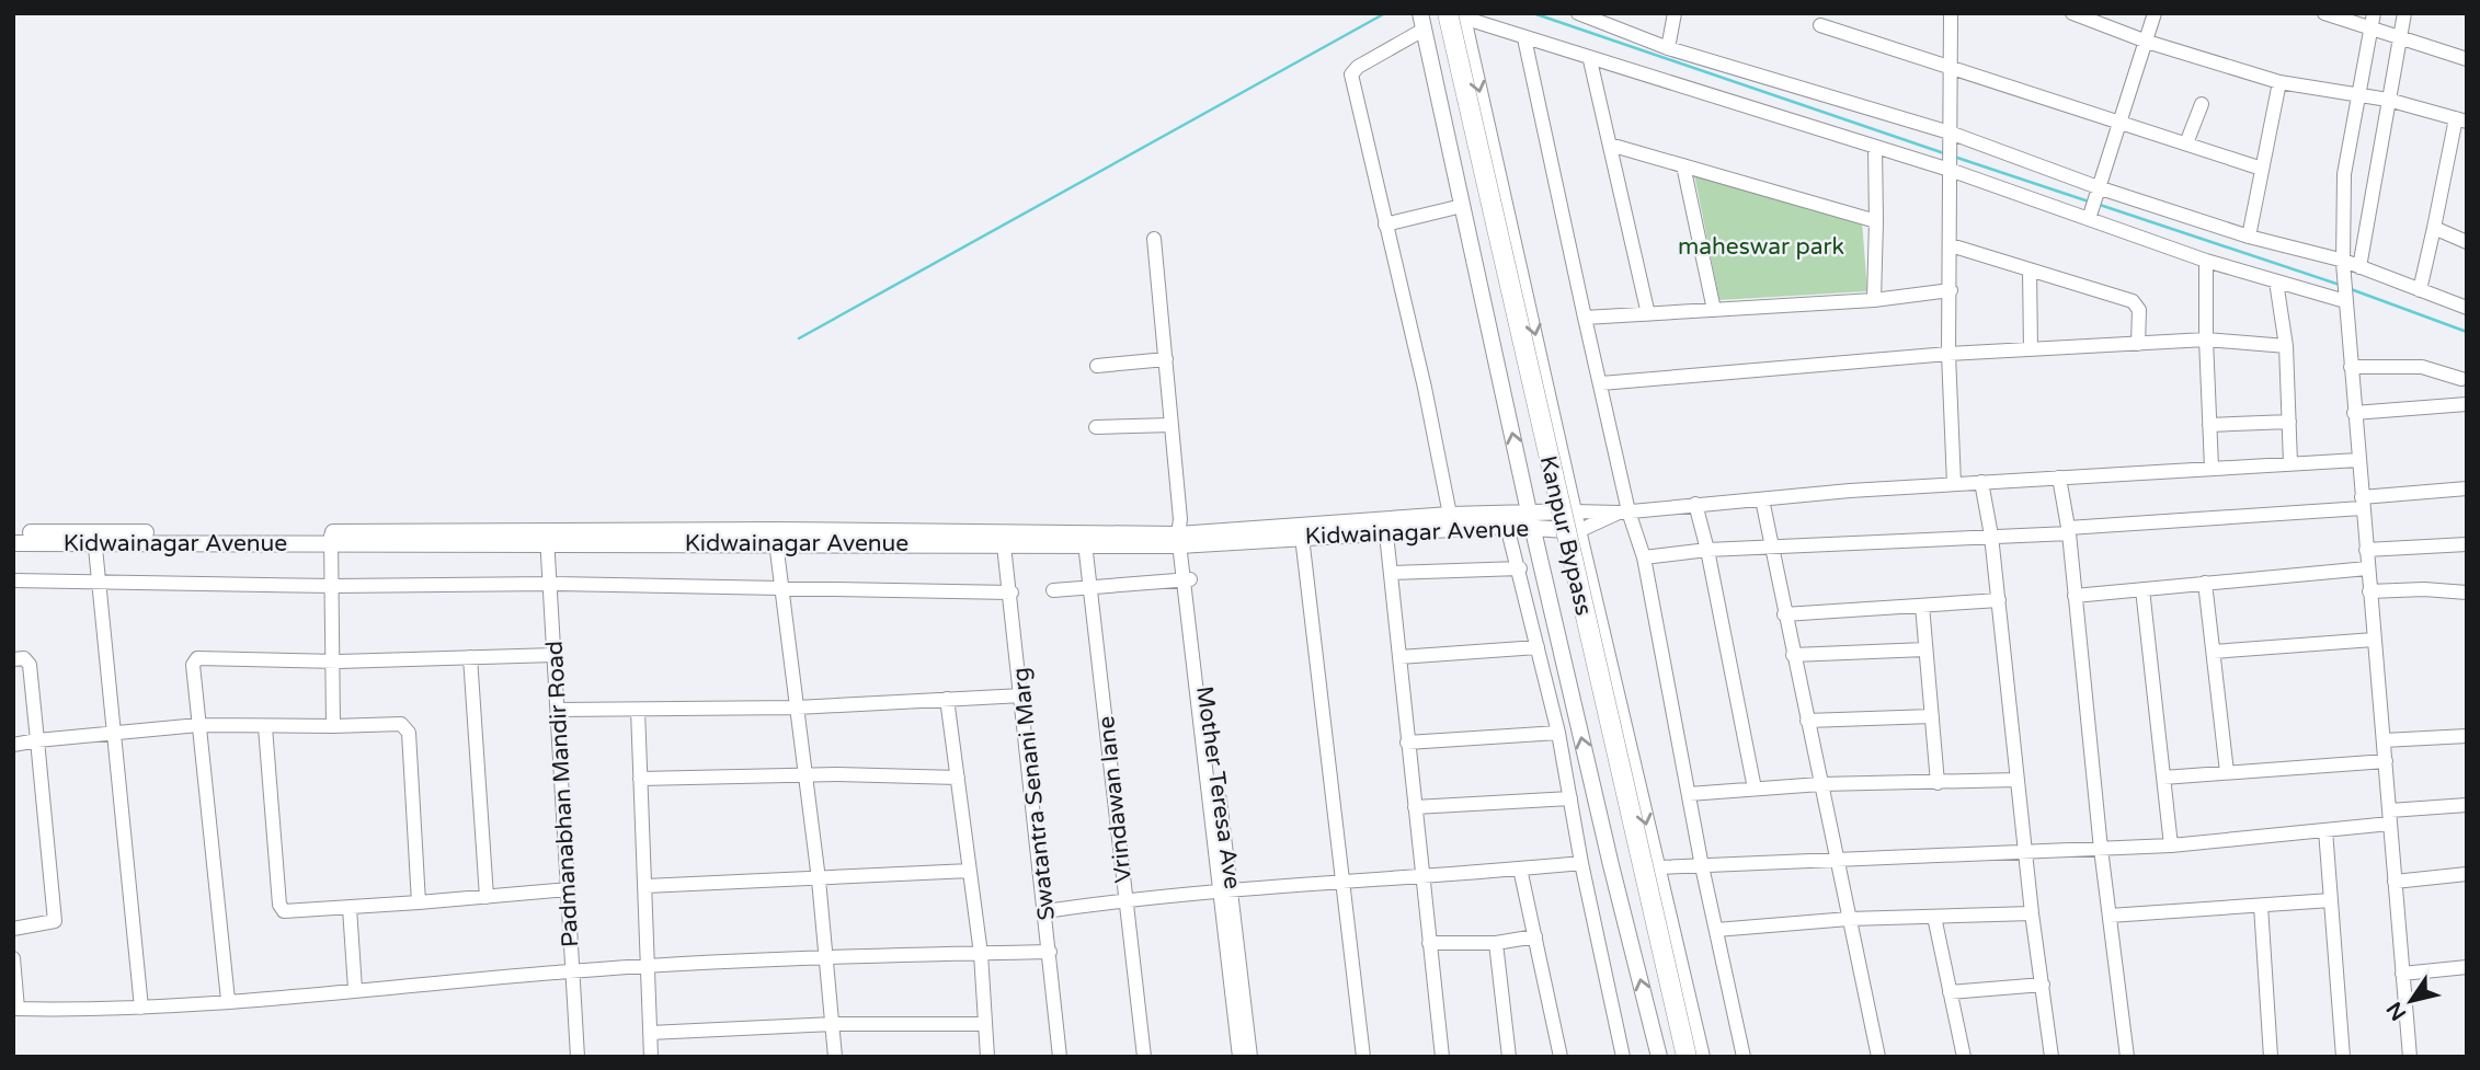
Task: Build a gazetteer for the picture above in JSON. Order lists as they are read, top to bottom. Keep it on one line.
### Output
{"streets":{"highway":["Kanpur Bypass"],"main road":["Kidwainagar Avenue"],"street":["Mother Teresa Ave","Padmanabhan Mandir Road","Swatantra Senani Marg","Vrindawan lane"]},"crossings":[["Kidwainagar Avenue","Padmanabhan Mandir Road"],["Kidwainagar Avenue","Swatantra Senani Marg"],["Kidwainagar Avenue","Vrindawan lane"]],"parks":["maheswar park"],"north":"bottom left"}
